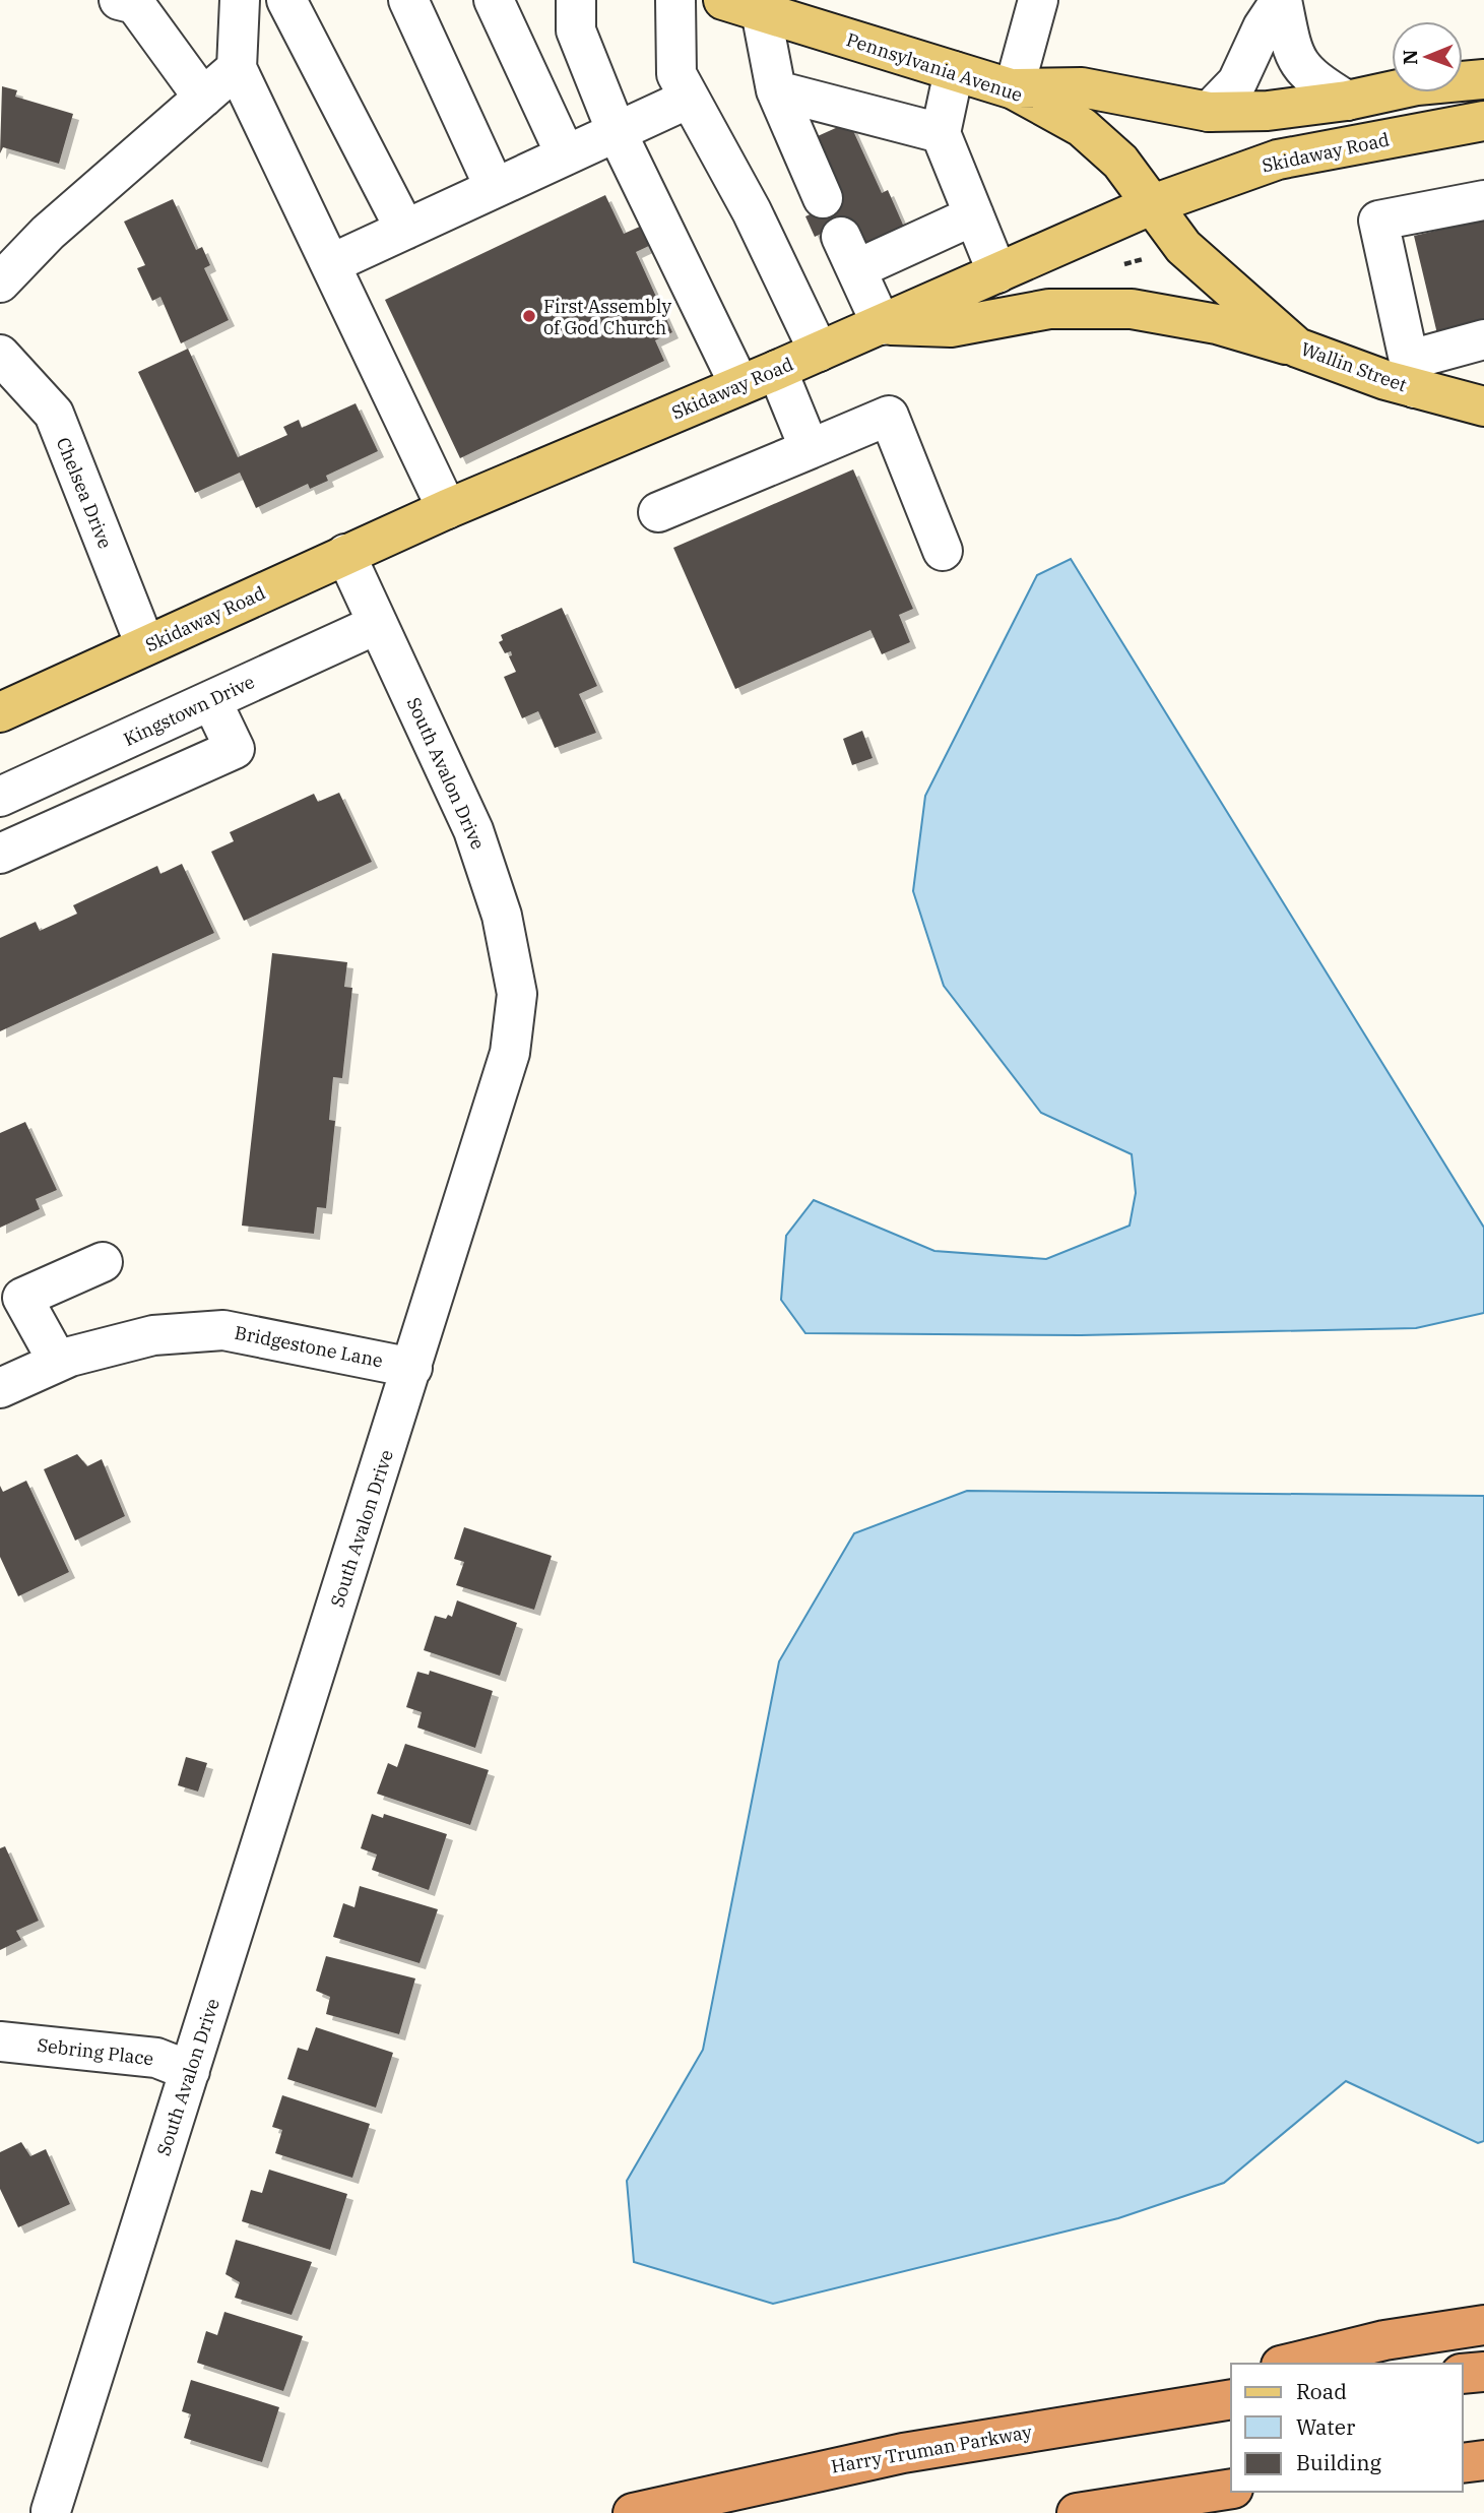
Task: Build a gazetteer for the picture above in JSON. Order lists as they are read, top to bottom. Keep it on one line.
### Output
{"streets":{"highway":["Harry Truman Parkway"],"main road":["Pennsylvania Avenue","Skidaway Road","Wallin Street"],"street":["Chelsea Drive","Kingstown Drive","South Avalon Drive","Bridgestone Lane","Sebring Place"]},"crossings":[["Pennsylvania Avenue","Skidaway Road"],["Pennsylvania Avenue","Wallin Street"],["Skidaway Road","Wallin Street"],["Skidaway Road","Chelsea Drive"],["Skidaway Road","South Avalon Drive"],["Kingstown Drive","South Avalon Drive"],["South Avalon Drive","Bridgestone Lane"],["South Avalon Drive","Sebring Place"]],"places":["First Assembly of God Church"],"legend":["Road","Water","Building"],"north":"left"}
